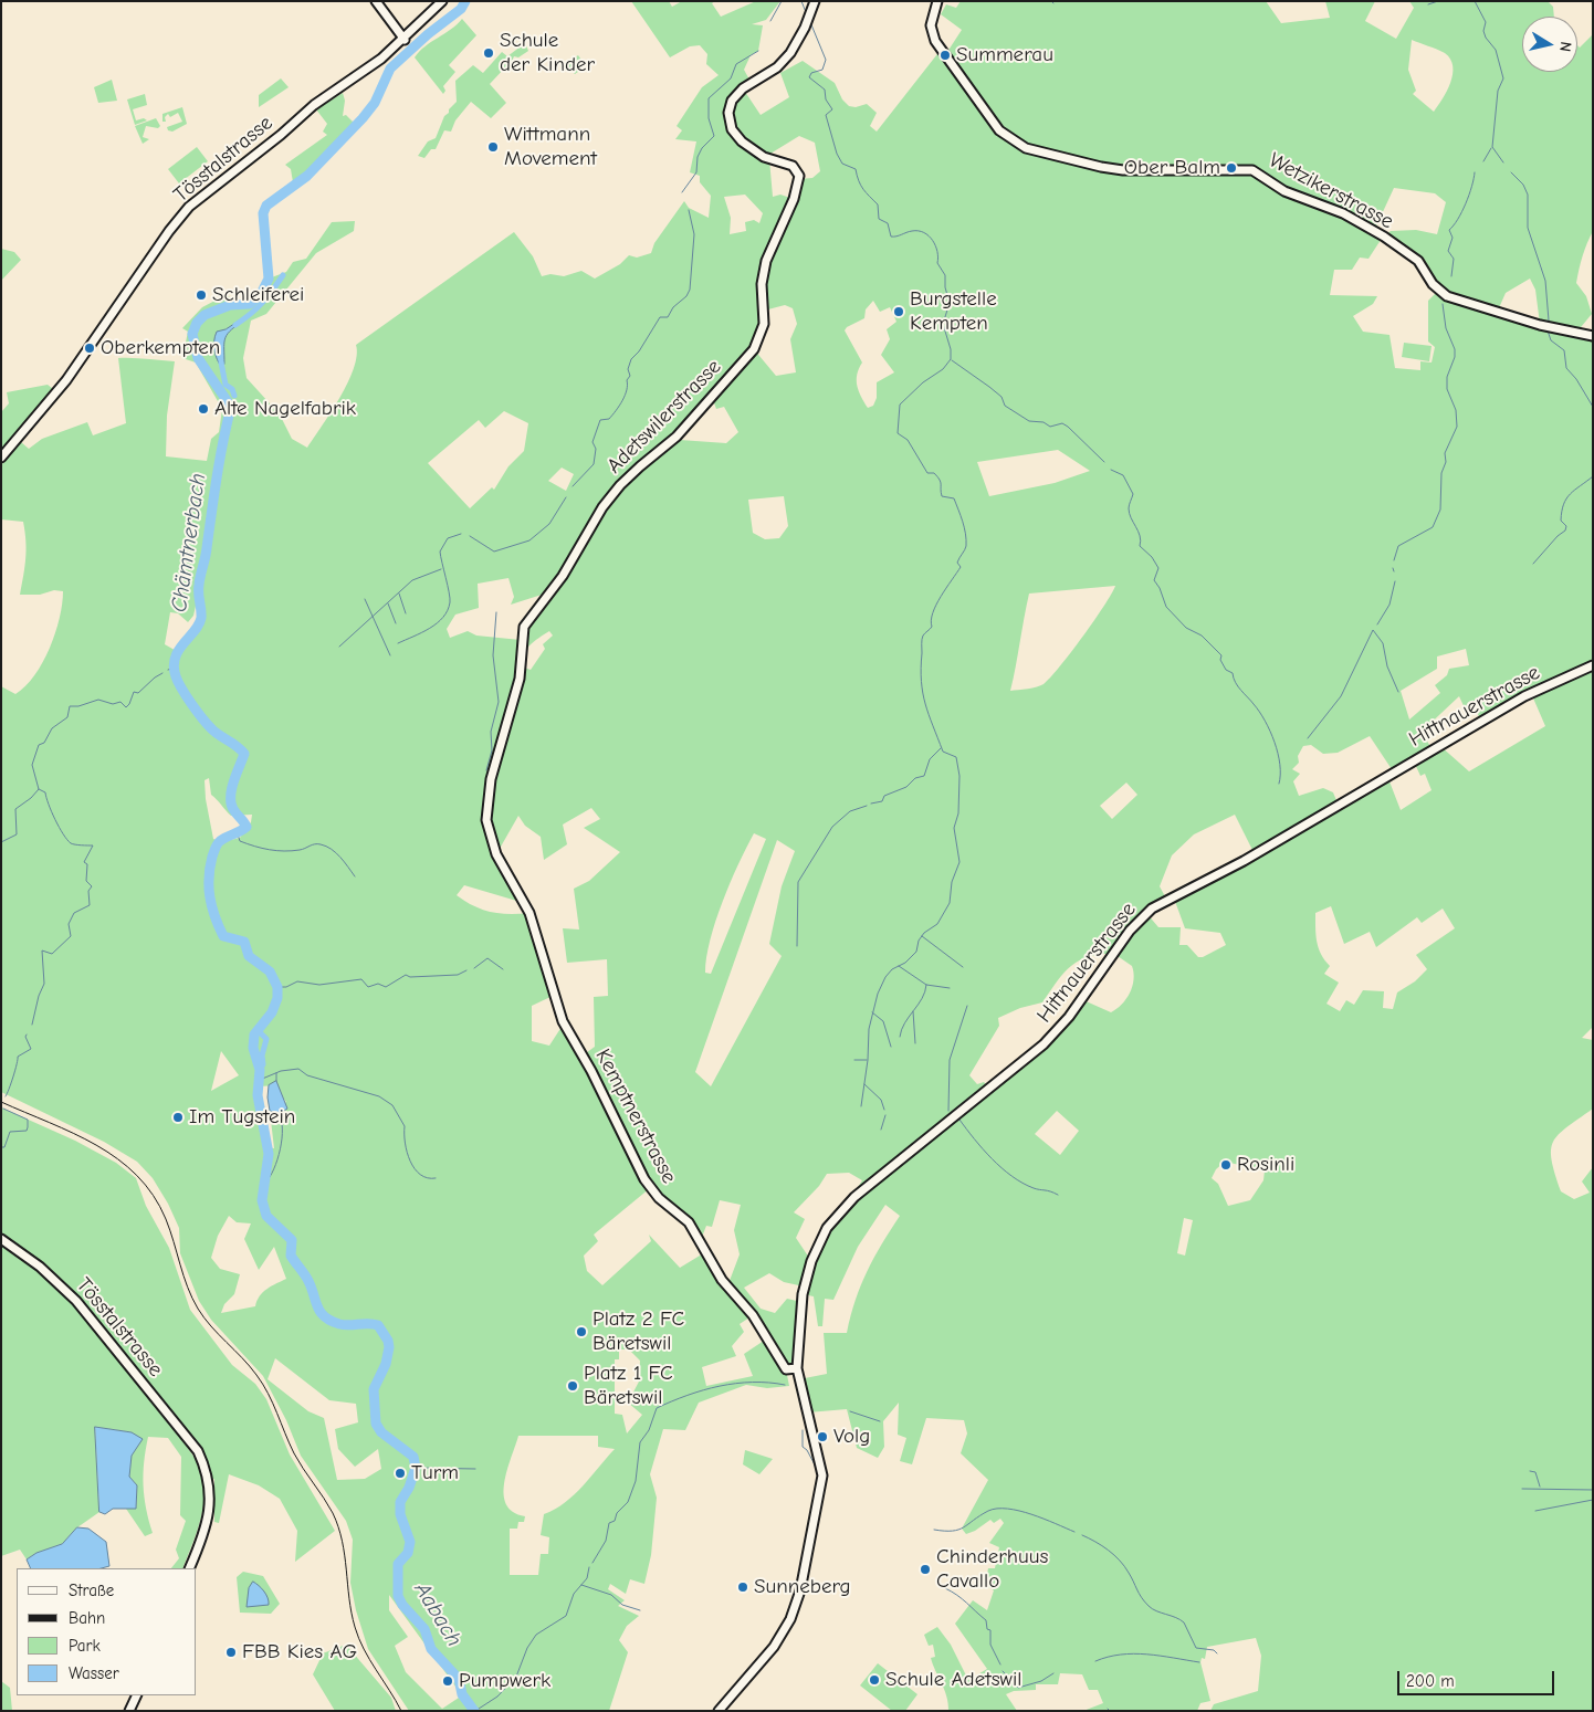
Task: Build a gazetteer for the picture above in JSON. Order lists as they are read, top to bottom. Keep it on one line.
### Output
{"streets":{"street":["Tösstalstrasse","Wetzikerstrasse","Adetswilerstrasse","Hittnauerstrasse","Kemptnerstrasse"]},"crossings":[["Adetswilerstrasse","Kemptnerstrasse"],["Hittnauerstrasse","Kemptnerstrasse"]],"water":["Chämtnerbach","Aabach"],"places":["Schule der Kinder","Summerau","Wittmann Movement","Ober Balm","Schleiferei","Burgstelle Kempten","Oberkempten","Alte Nagelfabrik","Im Tugstein","Rosinli","Platz 2 FC Bäretswil","Platz 1 FC Bäretswil","Volg","Turm","Chinderhuus Cavallo","Sunneberg","FBB Kies AG","Schule Adetswil","Pumpwerk"],"legend":["Straße","Bahn","Park","Wasser"],"scale_bar":"200 m","north":"right"}
